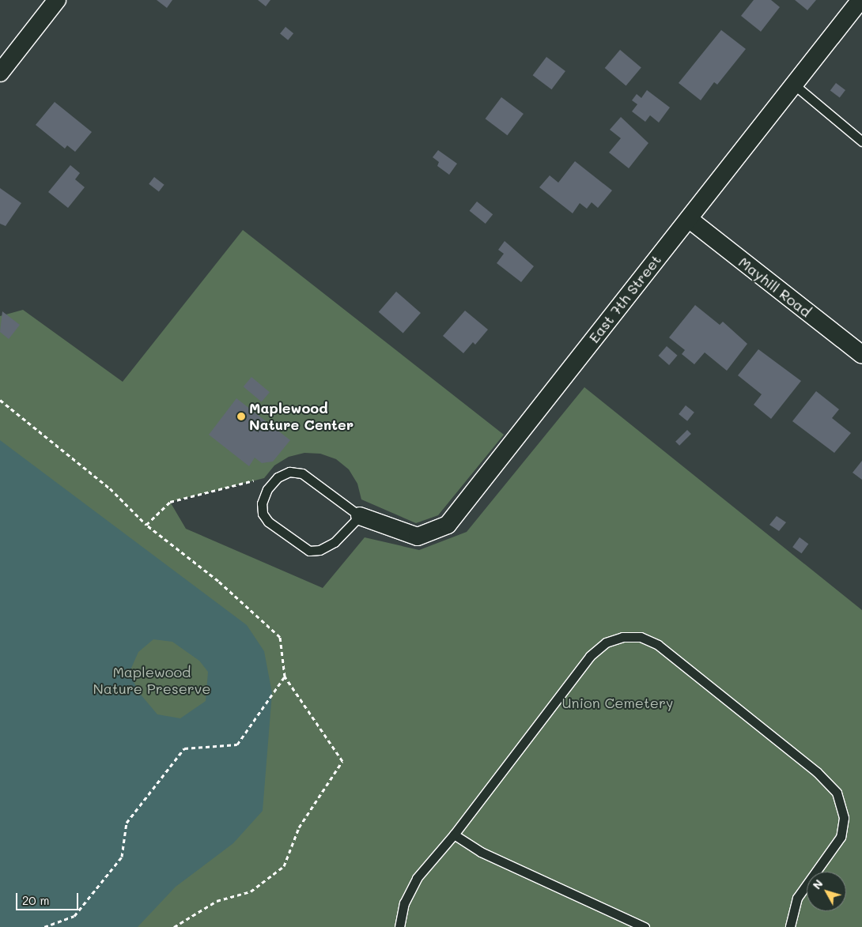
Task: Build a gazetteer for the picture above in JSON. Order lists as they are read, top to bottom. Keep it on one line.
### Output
{"streets":{"street":["Mayhill Road","East 7th Street"]},"crossings":[["Mayhill Road","East 7th Street"]],"parks":["Maplewood Nature Preserve","Union Cemetery"],"places":["Maplewood Nature Center"],"scale_bar":"20 m","north":"top left"}
